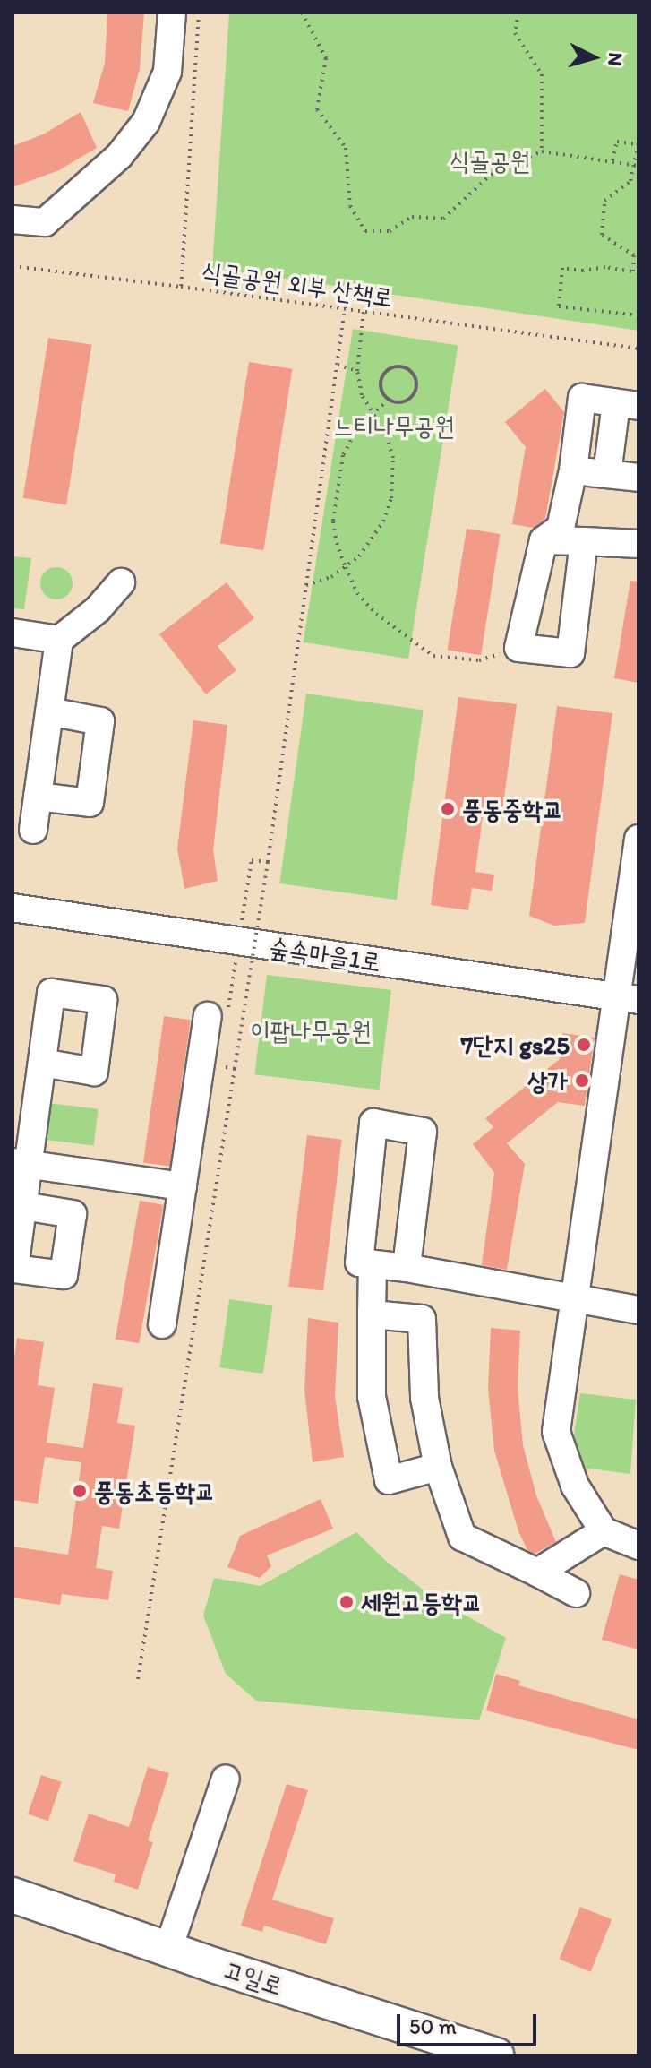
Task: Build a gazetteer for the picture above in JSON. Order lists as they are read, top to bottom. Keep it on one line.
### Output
{"streets":{"main road":["고일로"],"street":["숲속마을1로"],"path":["식골공원 외부 산책로"]},"parks":["식골공원","느티나무공원","이팝나무공원"],"places":["풍동중학교","7단지 gs25","상가","풍동초등학교","세원고등학교"],"scale_bar":"50 m","north":"right"}
